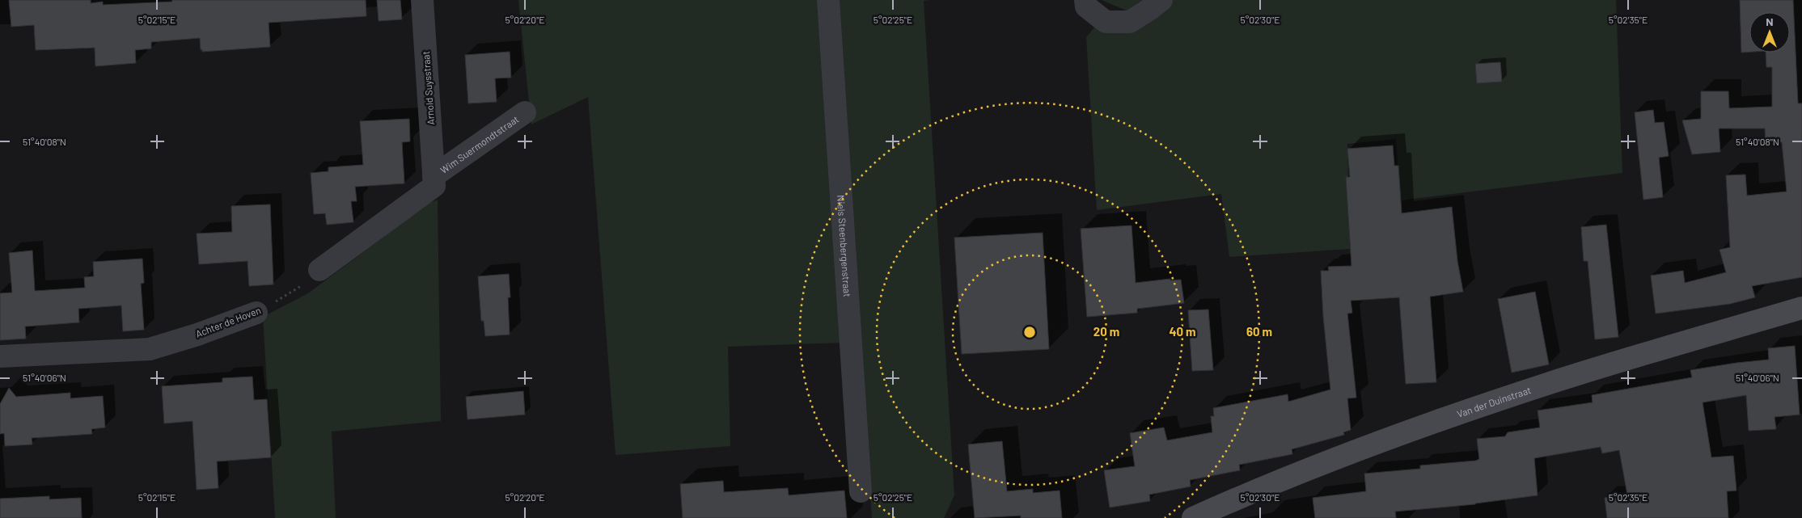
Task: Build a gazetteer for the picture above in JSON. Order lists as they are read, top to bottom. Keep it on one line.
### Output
{"streets":{"street":["Arnold Suysstraat","Wim Suermondtstraat","Niels Steenbergenstraat","Achter de Hoven","Van der Duinstraat"]},"crossings":[["Arnold Suysstraat","Wim Suermondtstraat"]],"north":"top","coordinates":["5°02'15\"E","5°02'20\"E","5°02'25\"E","5°02'30\"E","5°02'35\"E","51°40'08\"N","51°40'06\"N"],"rings":["20 m","40 m","60 m"]}
